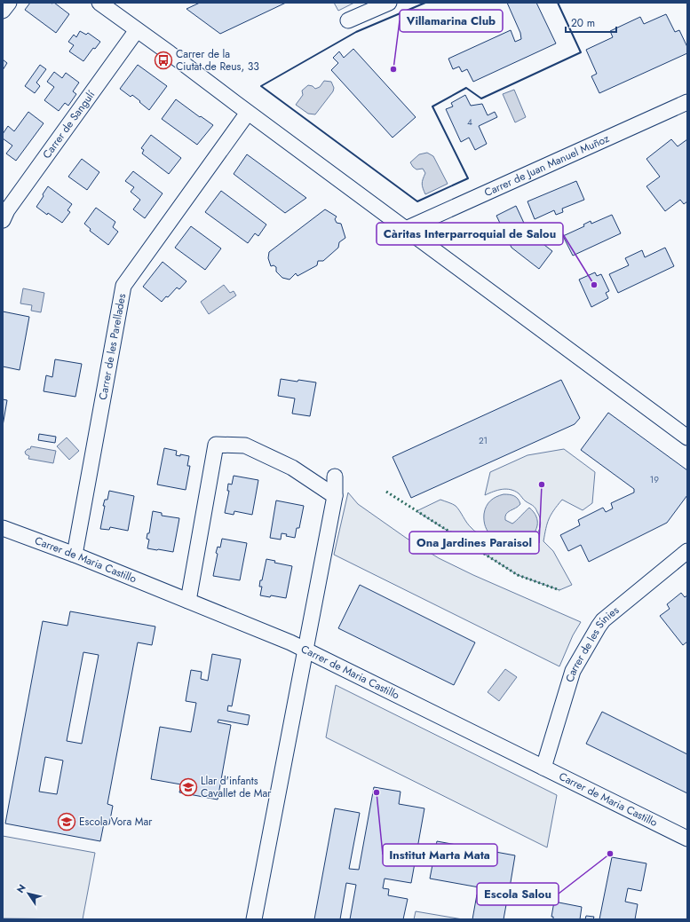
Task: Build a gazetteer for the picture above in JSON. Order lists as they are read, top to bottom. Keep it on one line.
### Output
{"streets":{"street":["Carrer de Sangulí","Carrer de Juan Manuel Muñoz","Carrer de les Parellades","Carrer de Maria Castillo","Carrer de les Sínies"]},"crossings":[["Carrer de les Parellades","Carrer de Maria Castillo"],["Carrer de Maria Castillo","Carrer de les Sínies"]],"places":{"bus stop":["Carrer de la Ciutat de Reus, 33"],"other":["Villamarina Club","Càritas Interparroquial de Salou","Ona Jardines Paraisol","Institut Marta Mata","Escola Salou"],"school or university":["Llar d'infants Cavallet de Mar","Escola Vora Mar"]},"house_numbers":["4","21","19"],"scale_bar":"20 m","north":"top left"}
